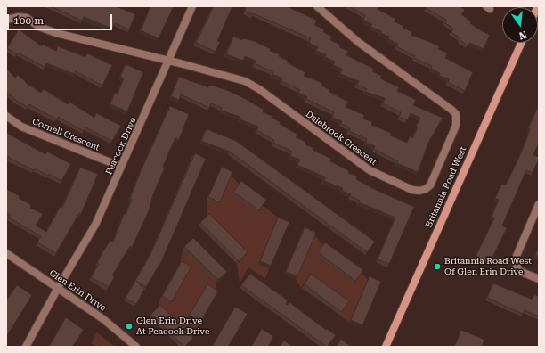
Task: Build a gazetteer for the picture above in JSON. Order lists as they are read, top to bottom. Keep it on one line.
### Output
{"streets":{"main road":["Britannia Road West"],"street":["Cornell Crescent","Dalebrook Crescent","Peacock Drive","Glen Erin Drive"]},"crossings":[["Cornell Crescent","Peacock Drive"],["Dalebrook Crescent","Peacock Drive"],["Peacock Drive","Glen Erin Drive"]],"places":["Britannia Road West Of Glen Erin Drive","Glen Erin Drive At Peacock Drive"],"scale_bar":"100 m","north":"bottom"}
